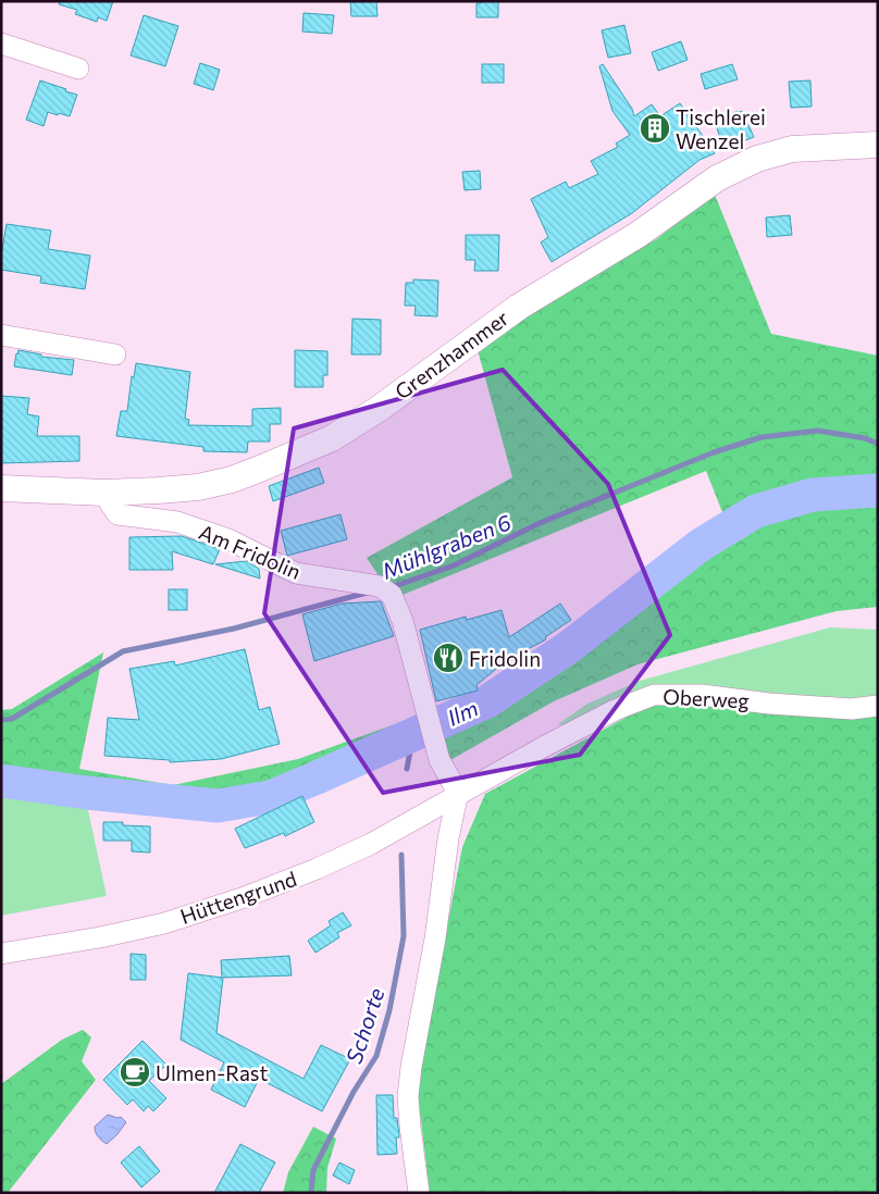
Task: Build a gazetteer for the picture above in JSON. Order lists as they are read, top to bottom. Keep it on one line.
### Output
{"streets":{"main road":["Grenzhammer"],"street":["Am Fridolin","Oberweg","Hüttengrund"]},"crossings":[["Grenzhammer","Am Fridolin"],["Am Fridolin","Oberweg"],["Am Fridolin","Hüttengrund"],["Oberweg","Hüttengrund"]],"water":["Mühlgraben 6","Ilm","Schorte"],"places":{"building":["Tischlerei Wenzel"],"restaurant":["Fridolin"],"cafe":["Ulmen-Rast"]}}
